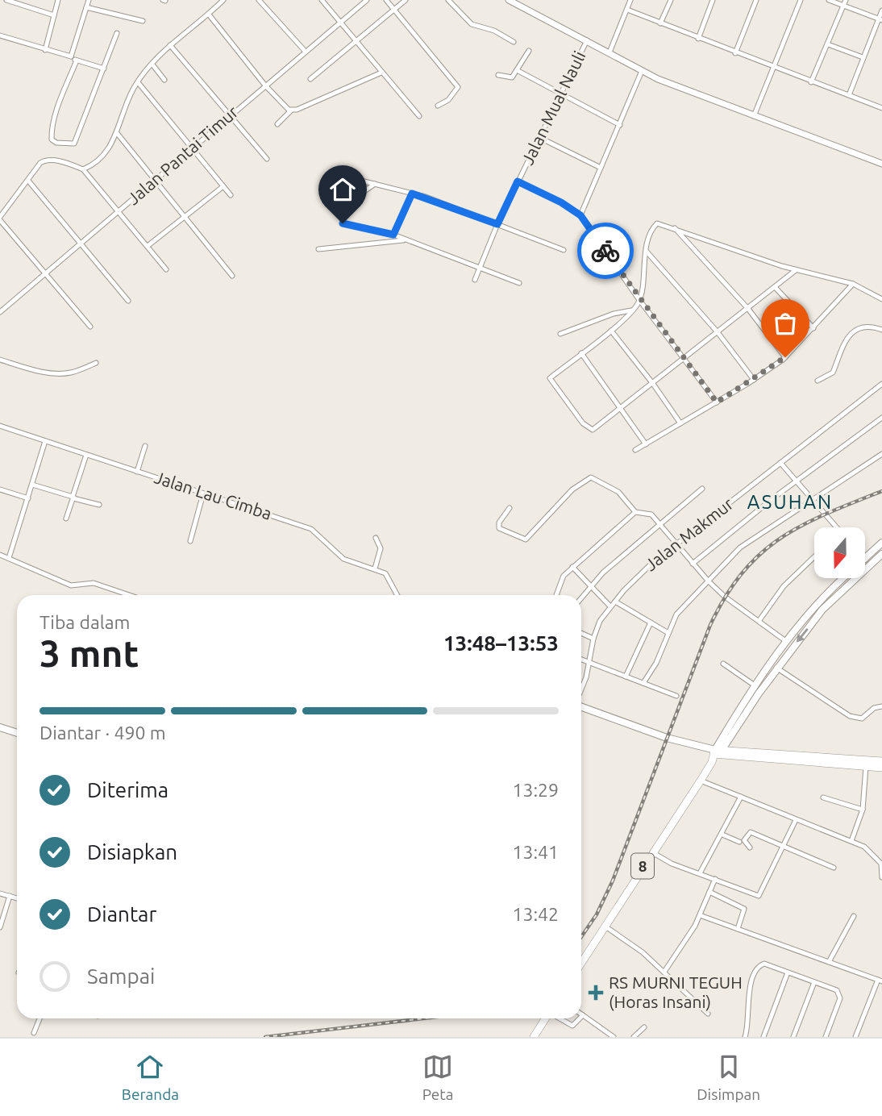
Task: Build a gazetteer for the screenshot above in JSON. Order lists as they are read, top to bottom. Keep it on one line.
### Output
{"streets":{"highway":["8"],"street":["Jalan Mual Nauli","Jalan Pantai Timur","Jalan Lau Cimba","Jalan Makmur"]},"districts":["ASUHAN"],"places":{"health":["RS MURNI TEGUH (Horas Insani)"]},"north":"bottom","page":{"heading":["3 mnt","Tiba dalam","13:48–13:53"],"bar":"Diantar · 490 m","list":[["Diterima","13:29"],["Disiapkan","13:41"],["Diantar","13:42"],"Sampai"],"tabs":["Beranda","Peta","Disimpan"]}}
